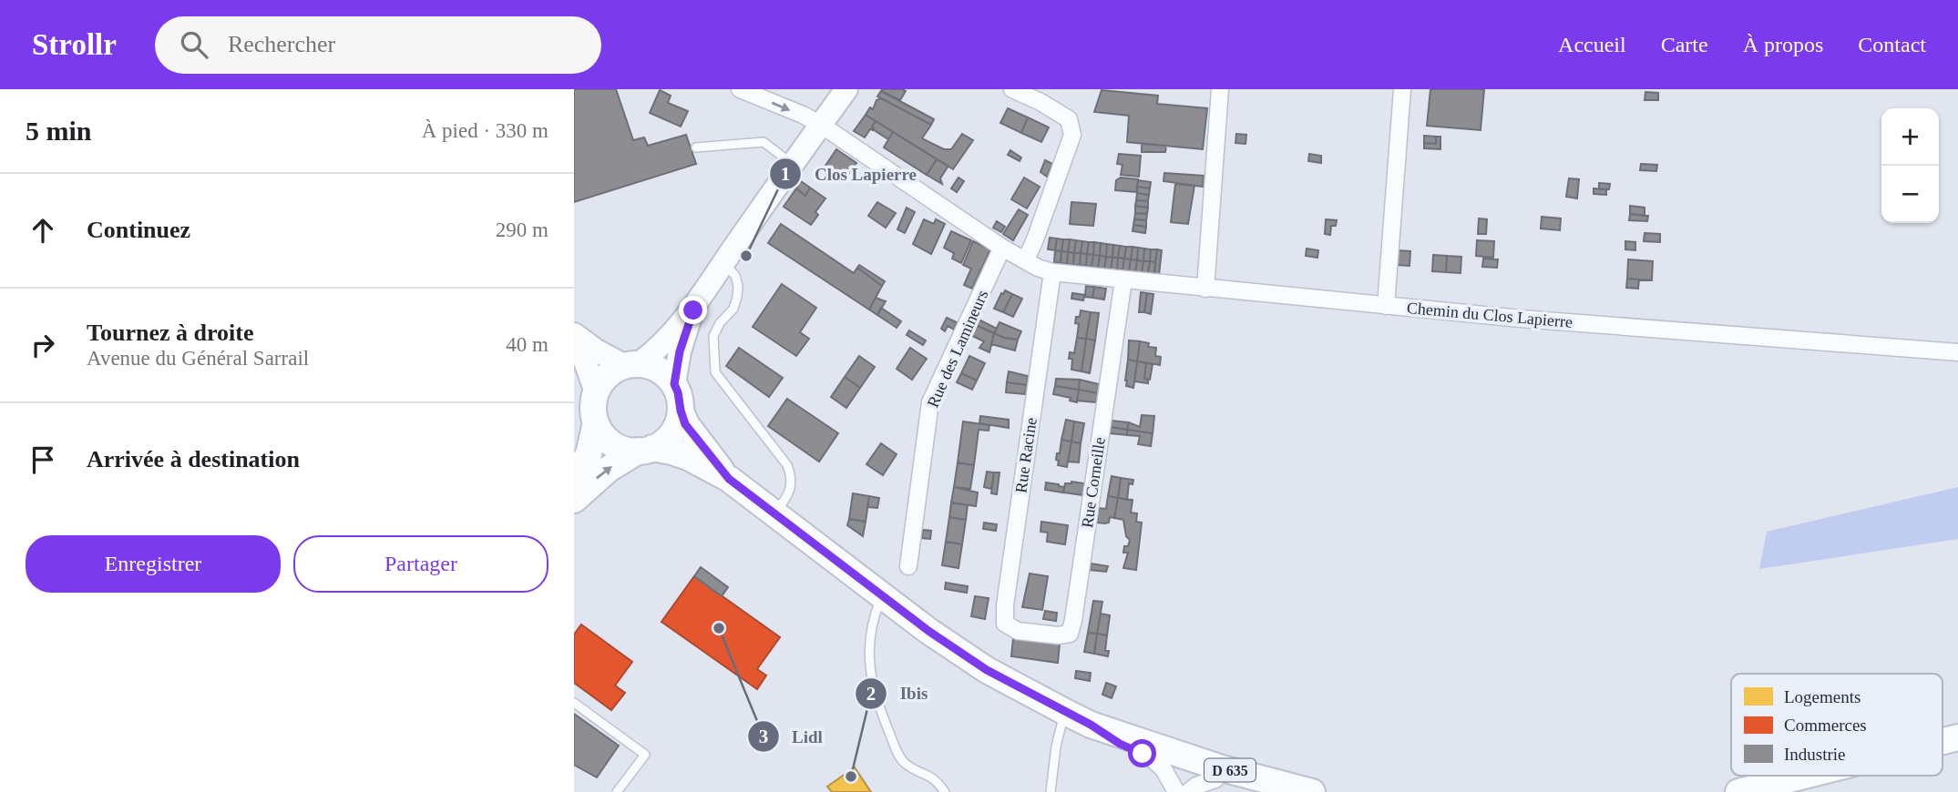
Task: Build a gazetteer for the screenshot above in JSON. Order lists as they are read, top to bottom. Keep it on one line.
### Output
{"streets":{"main road":["D 635"],"street":["Chemin du Clos Lapierre","Rue des Lamineurs","Rue Racine","Rue Corneille"]},"crossings":[["Chemin du Clos Lapierre","Rue des Lamineurs"],["Chemin du Clos Lapierre","Rue Racine"],["Chemin du Clos Lapierre","Rue Corneille"],["Rue Racine","Rue Corneille"]],"places":["Clos Lapierre","Lidl","Ibis"],"legend":["Logements","Commerces","Industrie"],"page":{"header":"Strollr","search":"Rechercher","nav":["Accueil","Carte","À propos","Contact"],"heading":["5 min","À pied · 330 m"],"map_buttons":["+","−"],"list":[["Continuez","290 m"],["Tournez à droite","Avenue du Général Sarrail","40 m"],"Arrivée à destination"],"buttons":["Enregistrer","Partager"]}}
